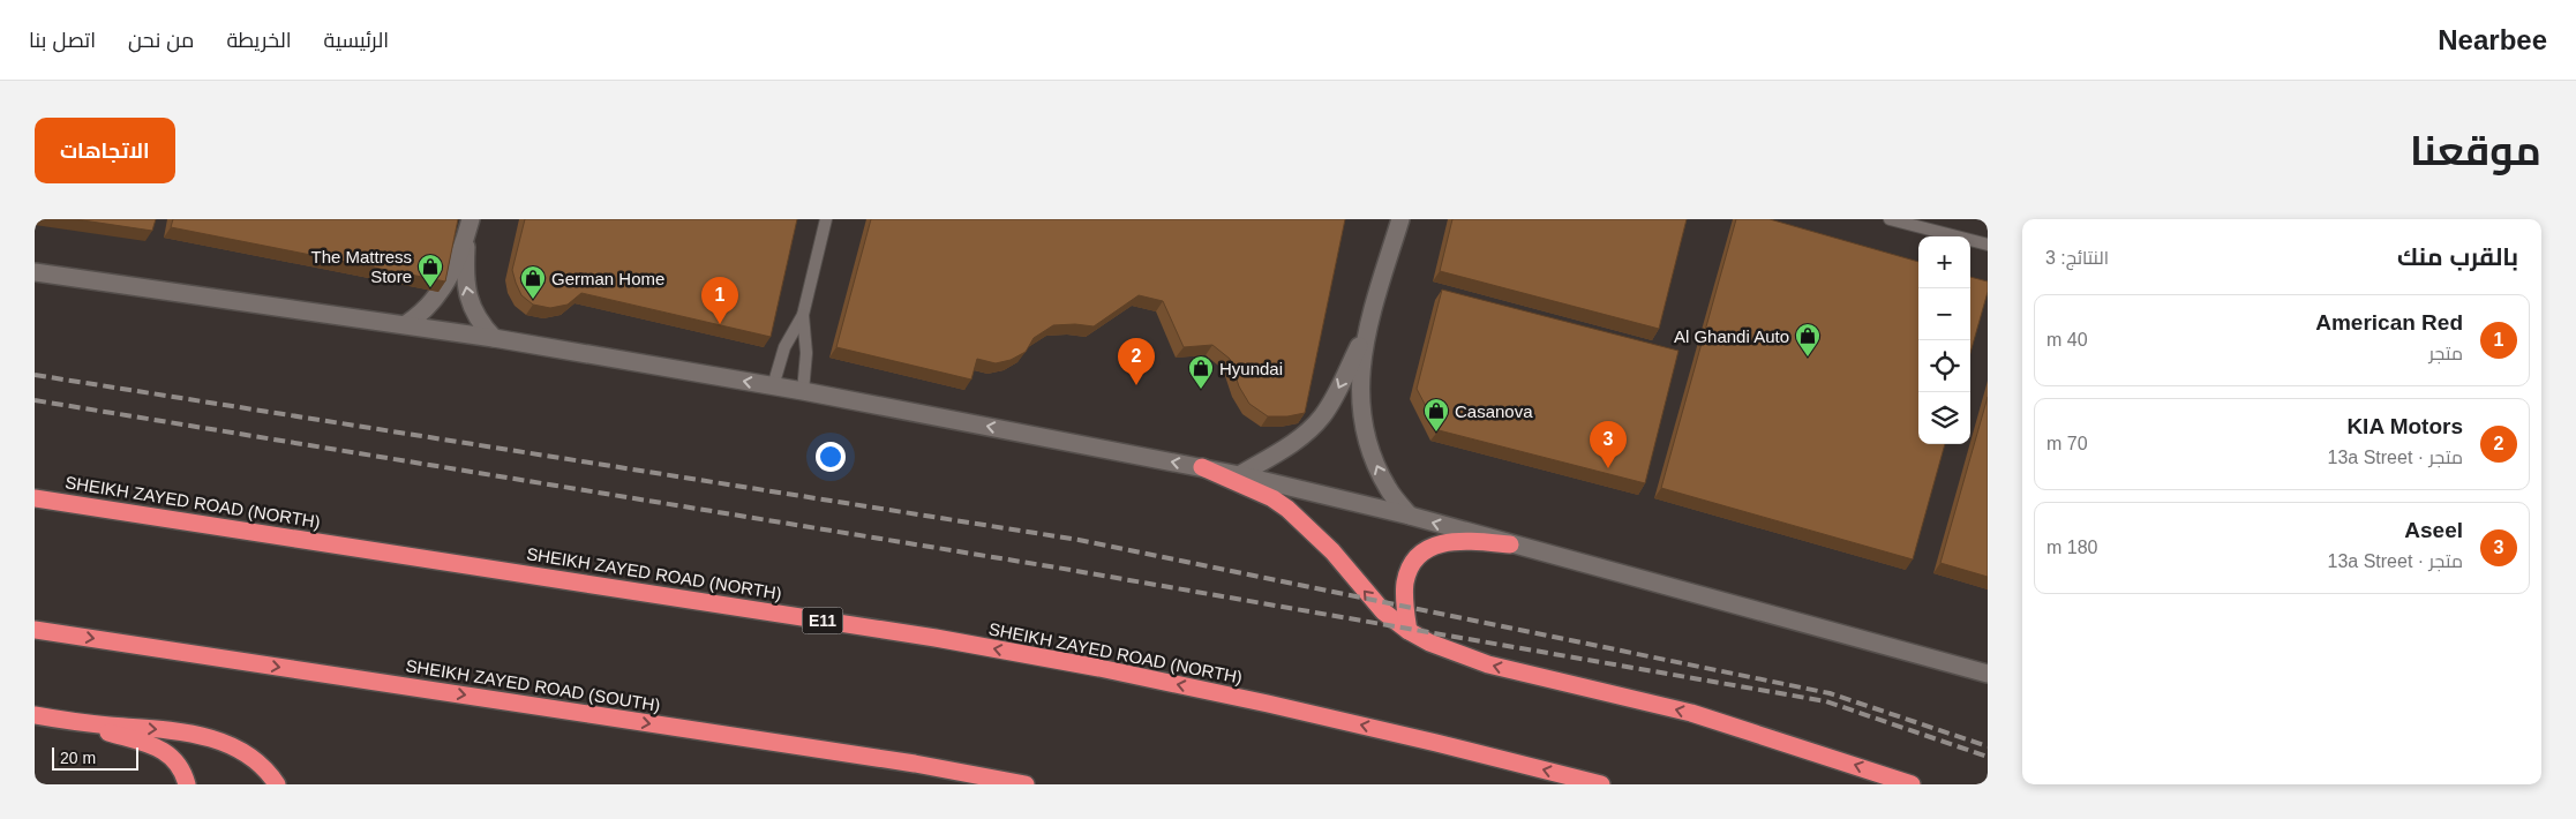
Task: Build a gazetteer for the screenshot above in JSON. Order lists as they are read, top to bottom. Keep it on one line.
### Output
{"streets":{"highway":["SHEIKH ZAYED ROAD (NORTH)","E11","SHEIKH ZAYED ROAD (SOUTH)"]},"one_way":["SHEIKH ZAYED ROAD (NORTH)","SHEIKH ZAYED ROAD (SOUTH)"],"places":{"shop":["The Mattress Store","German Home","Al Ghandi Auto","Hyundai","Casanova"]},"scale_bar":"20 m","page":{"header":"Nearbee","nav":["الرئيسية","الخريطة","من نحن","اتصل بنا"],"title":"موقعنا","buttons":"الاتجاهات","heading":["بالقرب منك","النتائج: 3"],"map_buttons":["+","−"],"pins":["1","2","3"],"list":[{"mark":"1","name":"American Red","note":"متجر","value":"40 m"},{"mark":"2","name":"KIA Motors","note":"متجر · 13a Street","value":"70 m"},{"mark":"3","name":"Aseel","note":"متجر · 13a Street","value":"180 m"}],"scale":"20 m"}}
